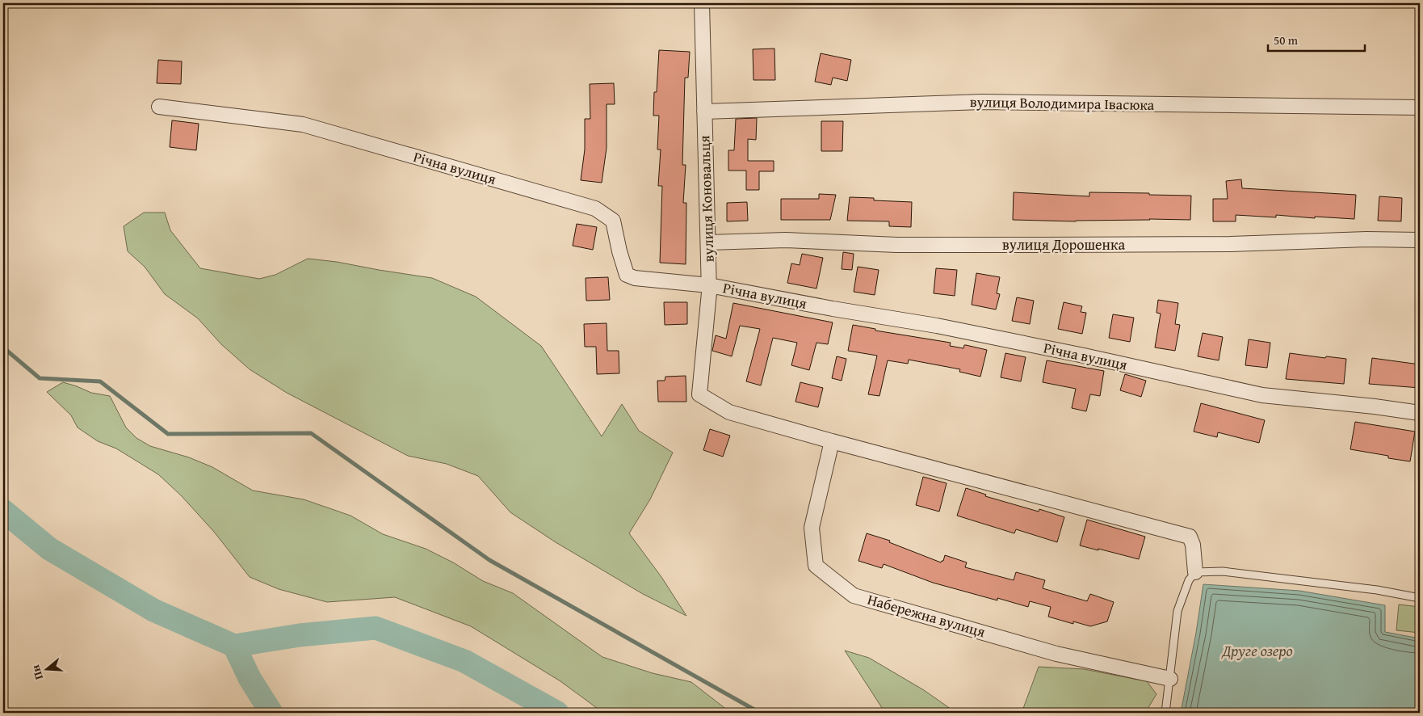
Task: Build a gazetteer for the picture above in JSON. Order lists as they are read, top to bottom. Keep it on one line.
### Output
{"streets":{"street":["вулиця Володимира Івасюка","Річна вулиця","вулиця Коновальця","вулиця Дорошенка","Набережна вулиця"]},"crossings":[["вулиця Володимира Івасюка","вулиця Коновальця"],["Річна вулиця","вулиця Коновальця"],["вулиця Коновальця","вулиця Дорошенка"],["вулиця Коновальця","Набережна вулиця"]],"water":["Друге озеро"],"scale_bar":"50 m","north":"left"}
